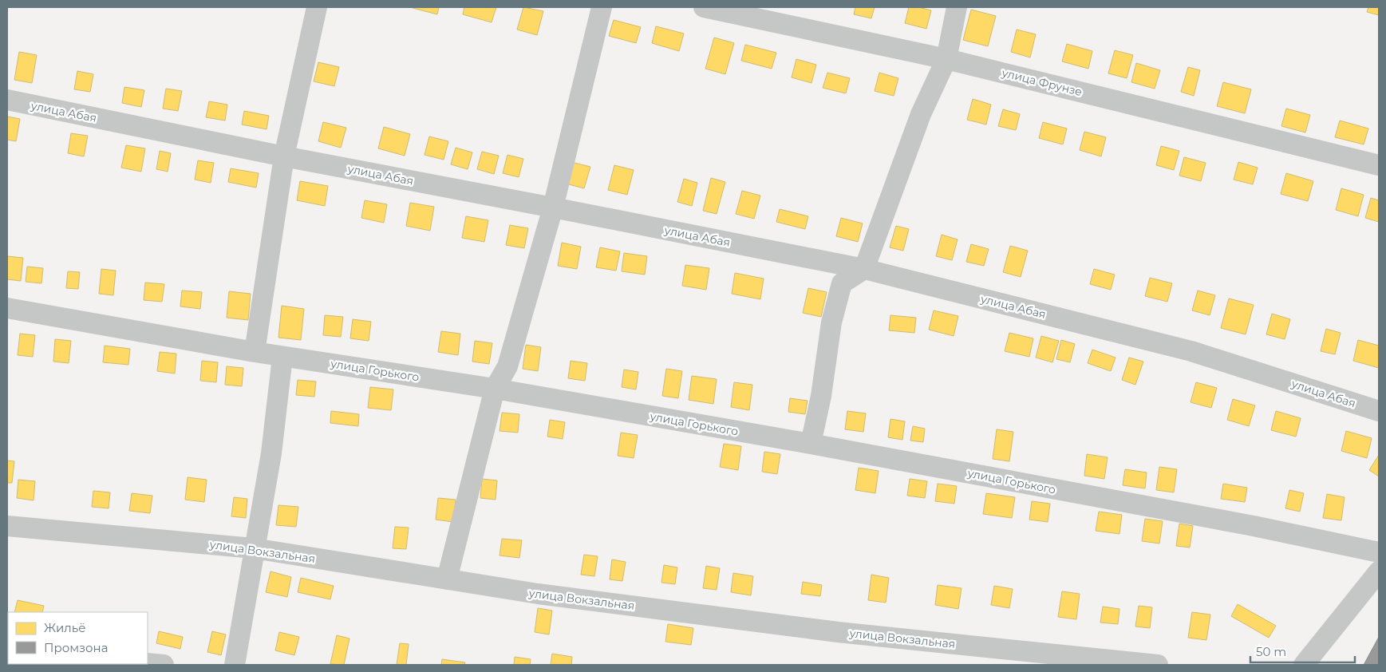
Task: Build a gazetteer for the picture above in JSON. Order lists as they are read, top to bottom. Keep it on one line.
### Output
{"streets":{"street":["улица Фрунзе","улица Абая","улица Горького","улица Вокзальная"]},"legend":["Жильё","Промзона"],"scale_bar":"50 m"}
